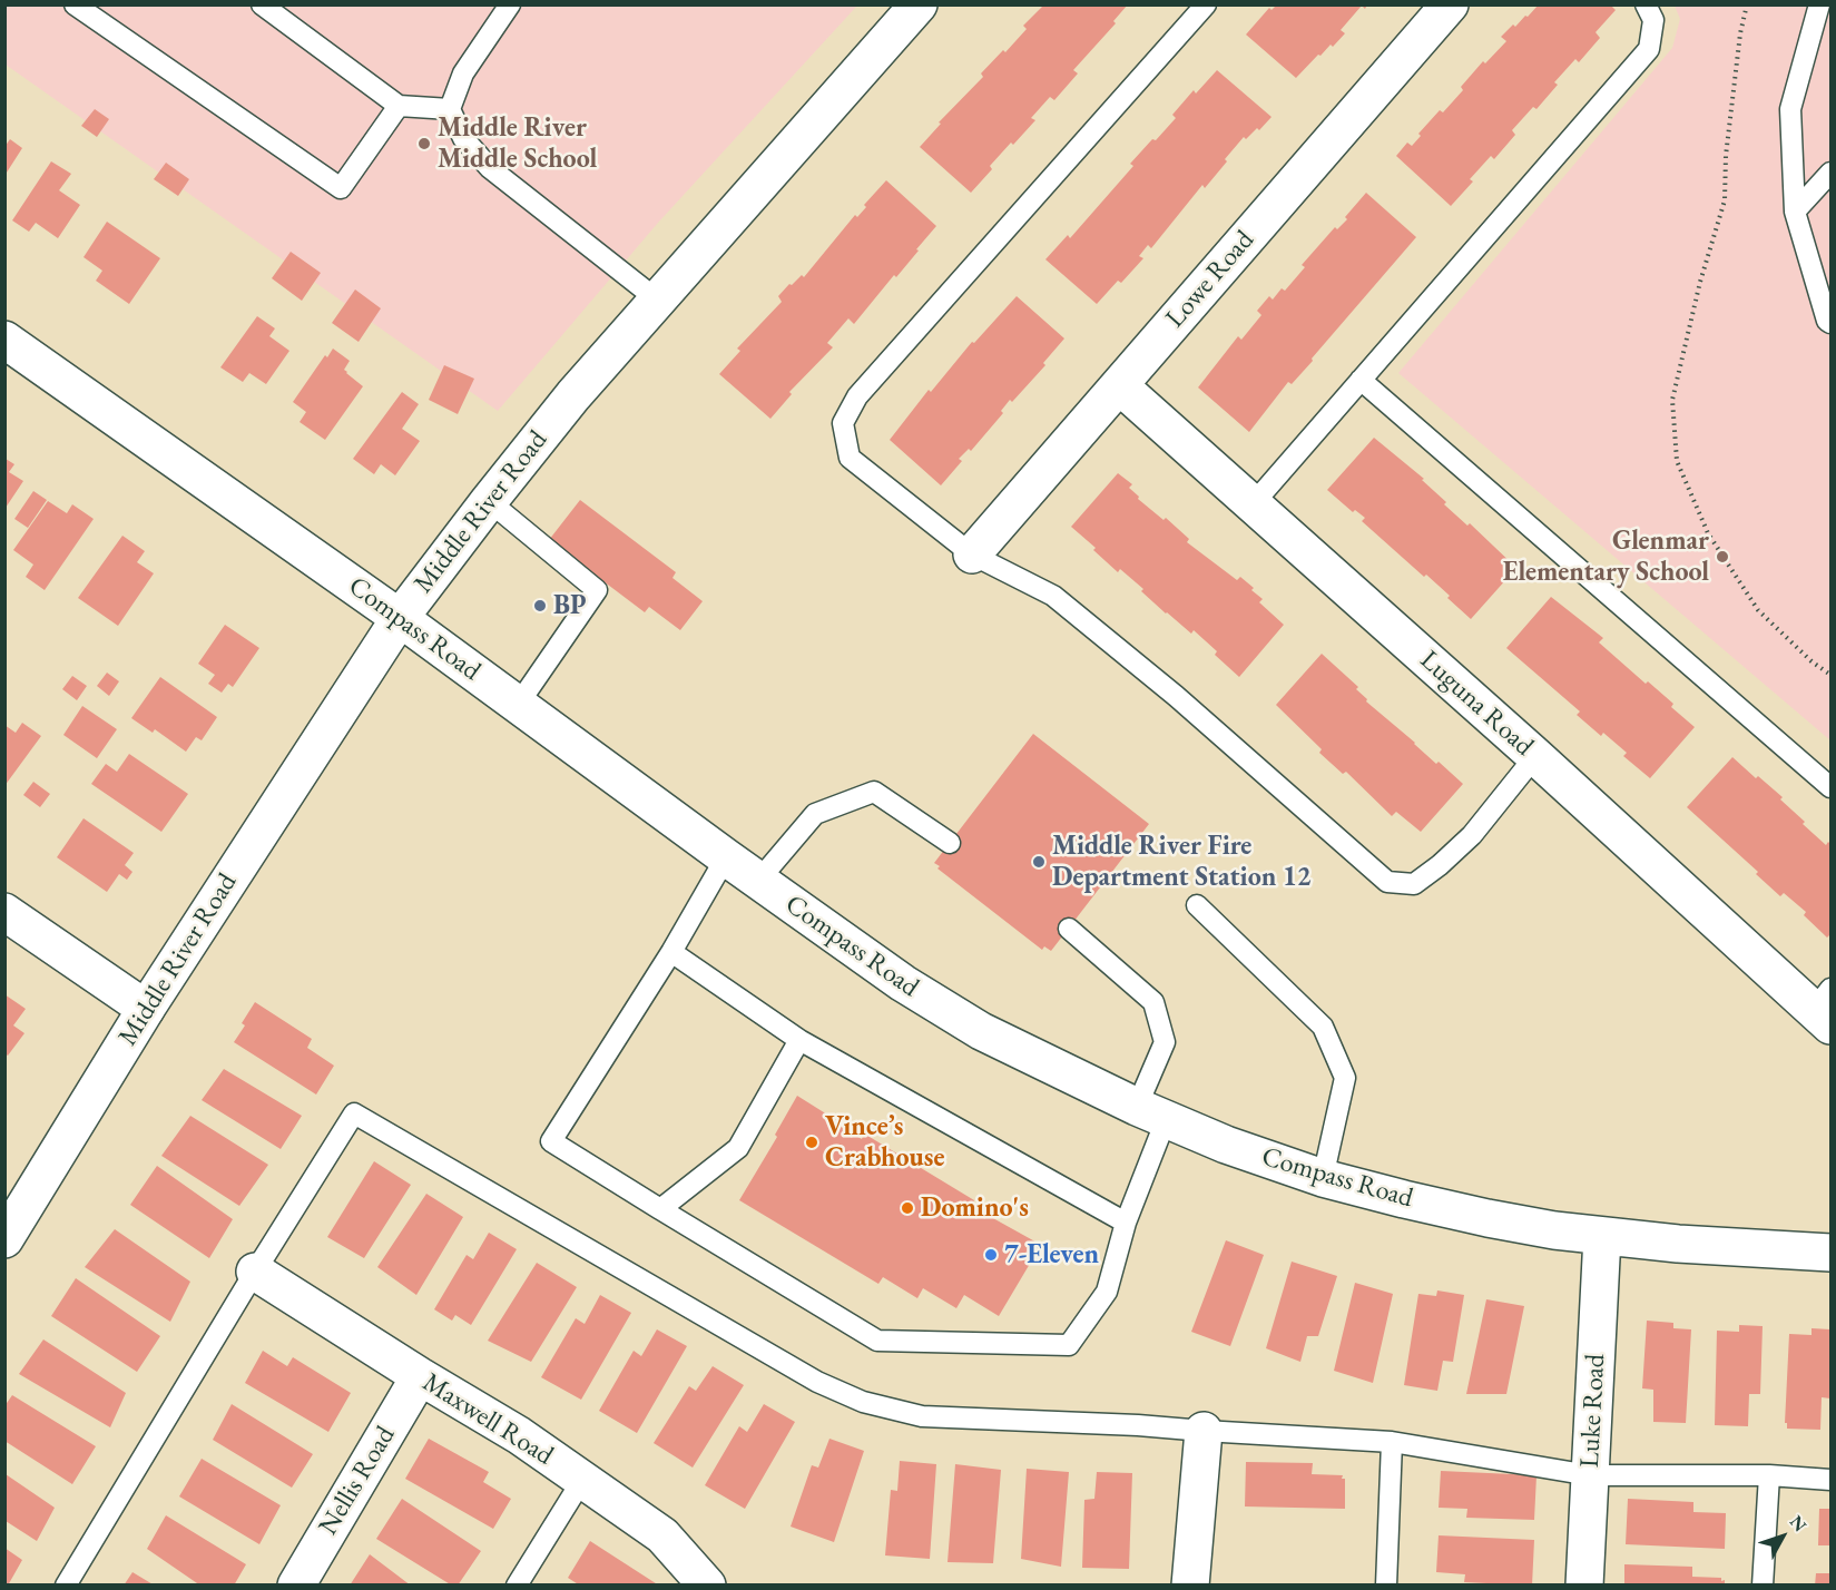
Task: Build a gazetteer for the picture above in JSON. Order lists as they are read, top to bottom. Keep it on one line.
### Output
{"streets":{"street":["Lowe Road","Middle River Road","Compass Road","Luguna Road","Luke Road","Maxwell Road","Nellis Road"]},"crossings":[["Lowe Road","Luguna Road"],["Middle River Road","Compass Road"],["Compass Road","Luke Road"],["Maxwell Road","Nellis Road"]],"places":["Middle River Middle School","Glenmar Elementary School","BP","Middle River Fire Department Station 12","Vince’s Crabhouse","Domino's","7-Eleven"],"north":"top right"}
